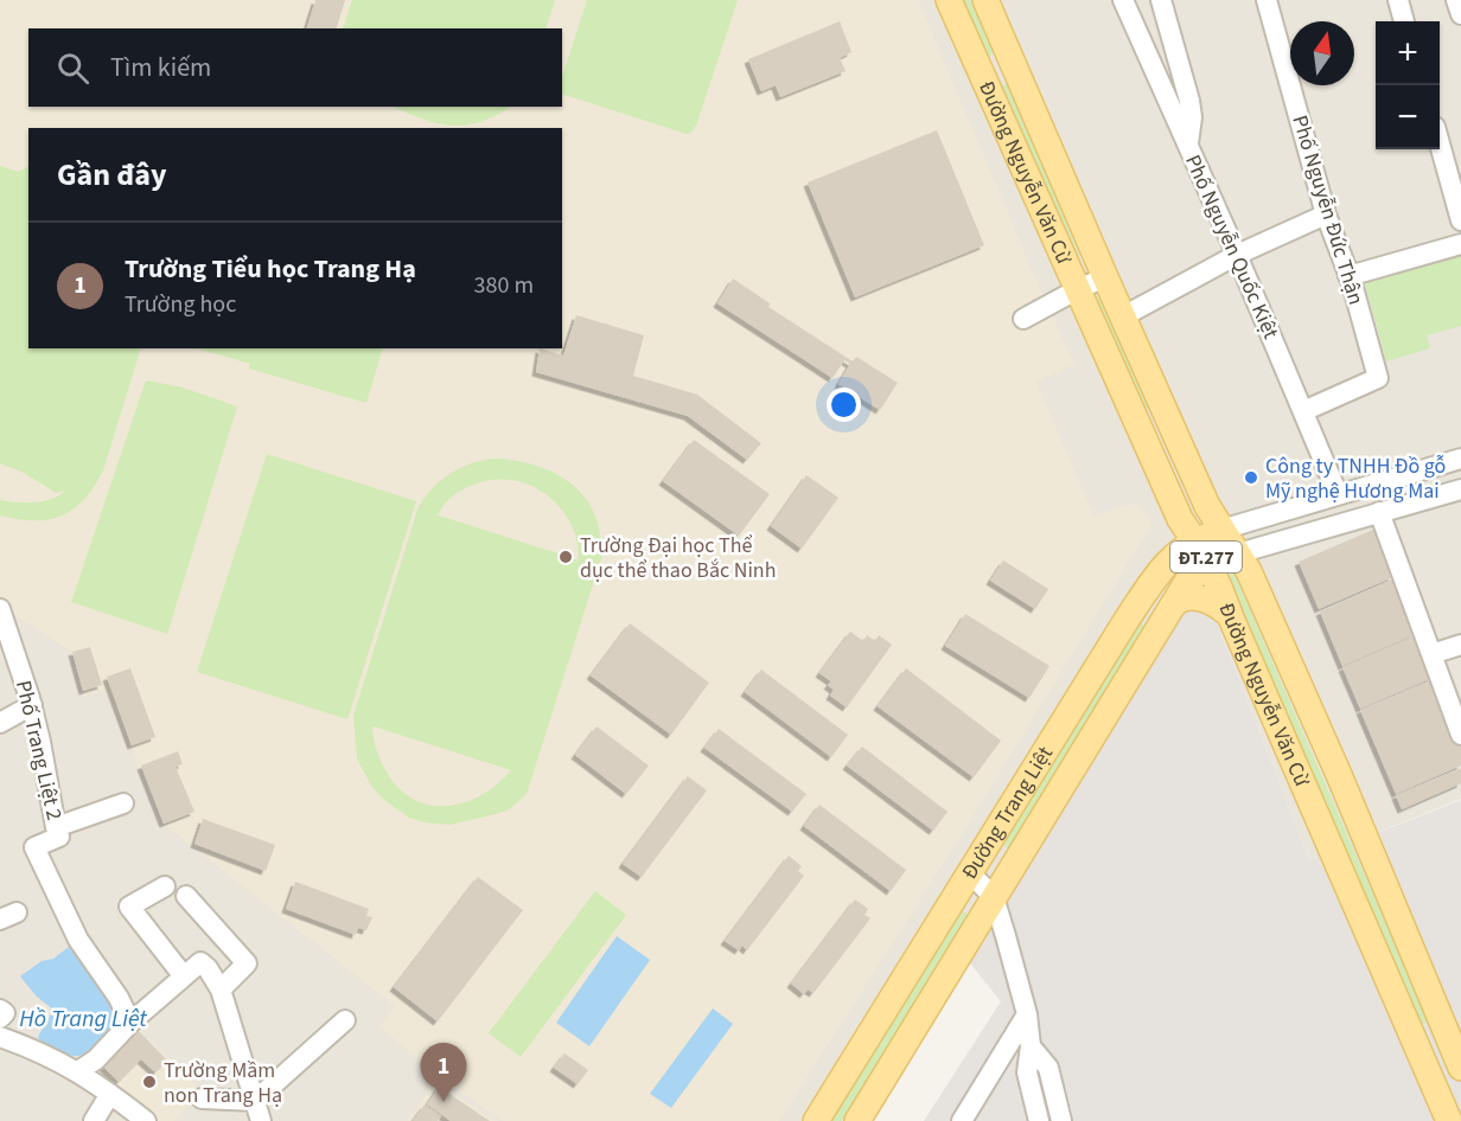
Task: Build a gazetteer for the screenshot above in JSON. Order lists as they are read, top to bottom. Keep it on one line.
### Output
{"streets":{"main road":["Đường Nguyễn Văn Cừ","ĐT.277","Đường Trang Liệt"],"street":["Phố Nguyễn Đức Thận","Phố Nguyễn Quốc Kiệt","Phố Trang Liệt 2"]},"crossings":[["Đường Nguyễn Văn Cừ","Đường Trang Liệt"],["Phố Nguyễn Đức Thận","Phố Nguyễn Quốc Kiệt"]],"water":["Hồ Trang Liệt"],"places":["Công ty TNHH Đồ gỗ Mỹ nghệ Hương Mai","Trường Đại học Thể dục thể thao Bắc Ninh","Trường Mầm non Trang Hạ"],"north":"top","page":{"map_buttons":["+","−"],"search":"Tìm kiếm","heading":"Gần đây","list":[{"mark":"1","name":"Trường Tiểu học Trang Hạ","note":"Trường học","value":"380 m"}],"pins":"1"}}
